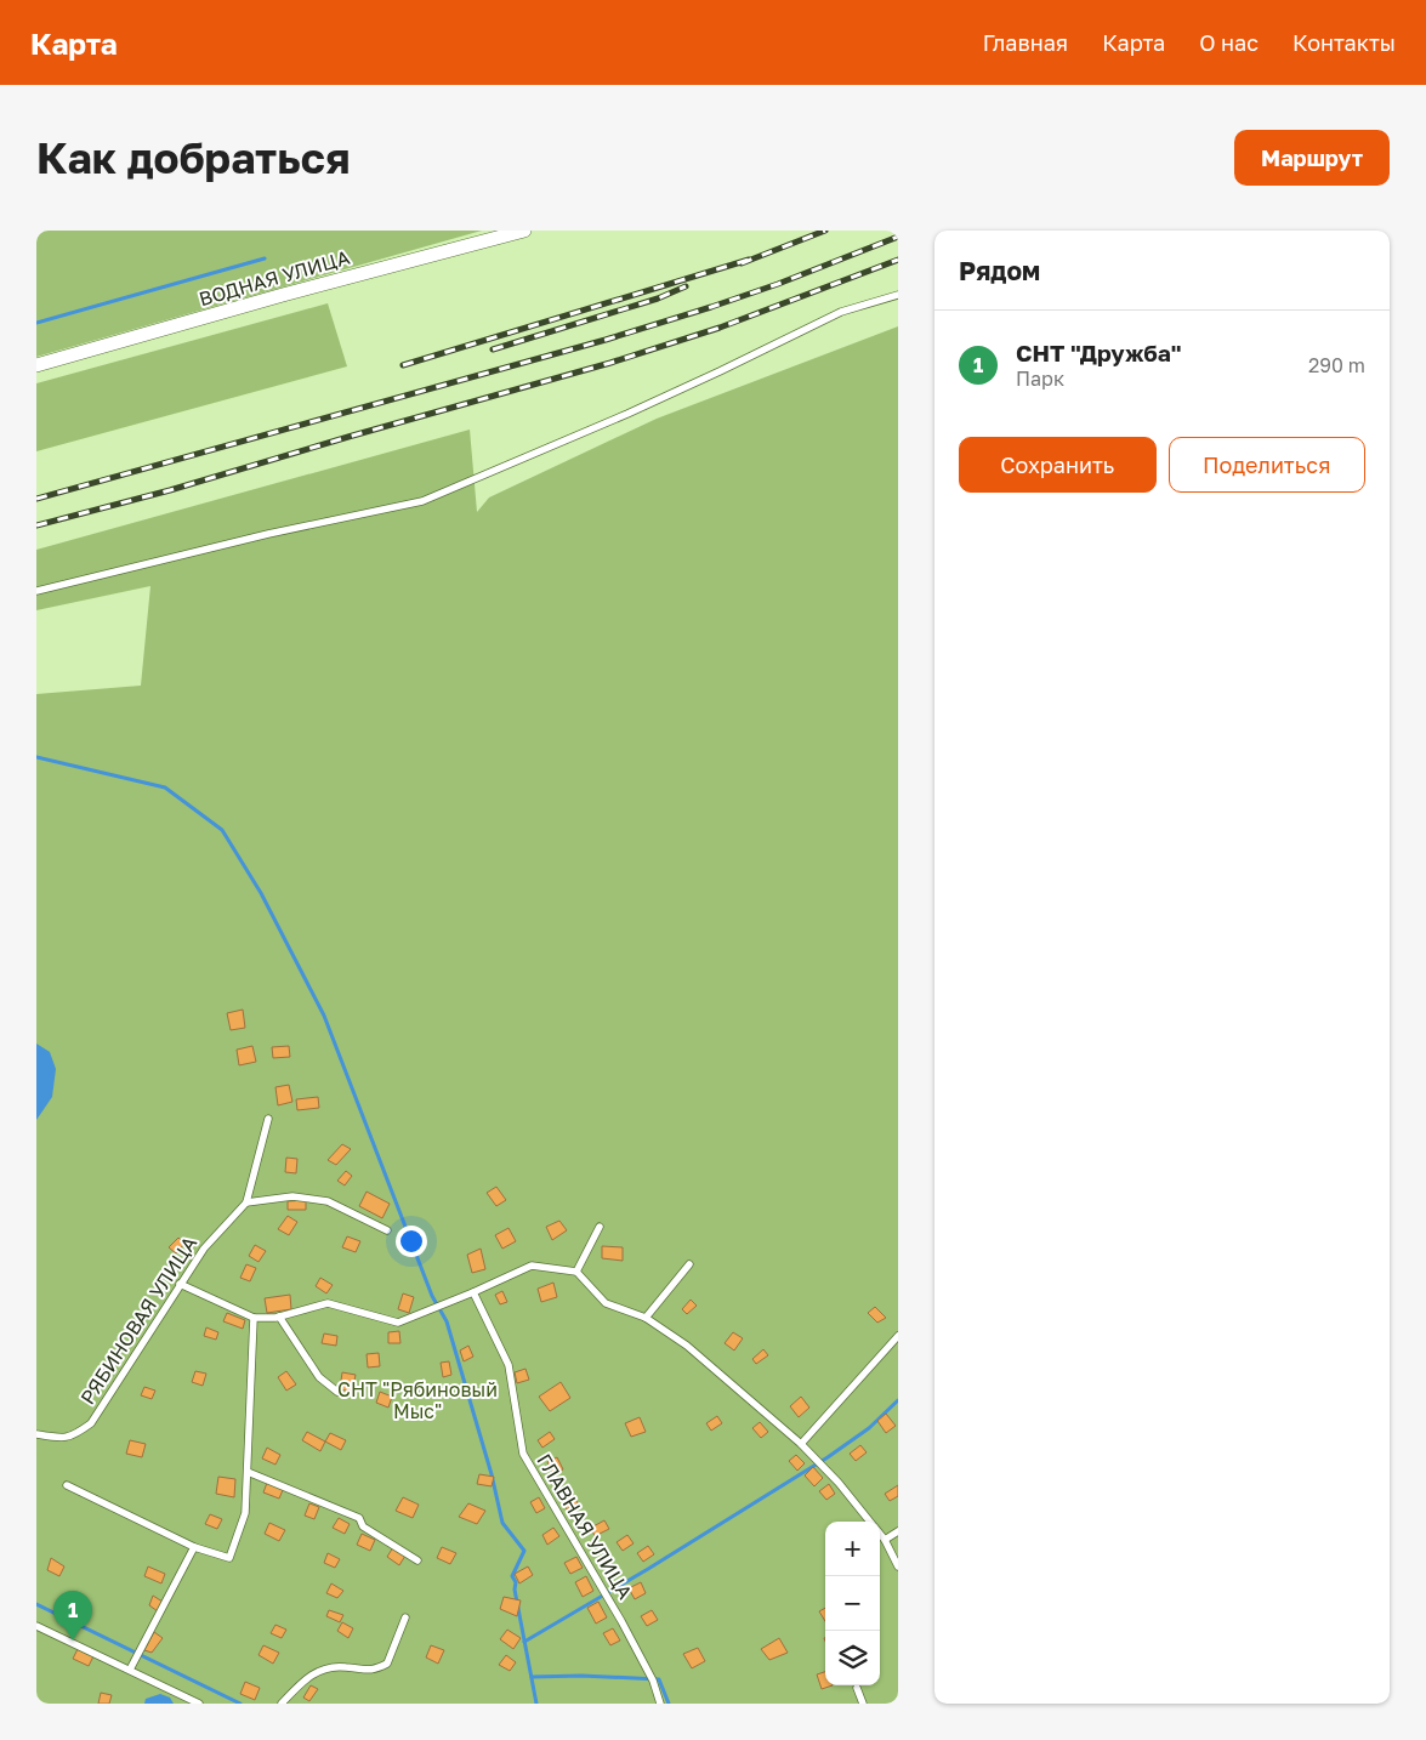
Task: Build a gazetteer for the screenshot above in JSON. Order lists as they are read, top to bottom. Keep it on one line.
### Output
{"streets":{"street":["ВОДНАЯ УЛИЦА"],"lane":["РЯБИНОВАЯ УЛИЦА","ГЛАВНАЯ УЛИЦА"]},"parks":["СНТ \"Рябиновый Мыс\""],"page":{"header":"Карта","nav":["Главная","Карта","О нас","Контакты"],"buttons":["Маршрут",["Сохранить","Поделиться"]],"title":"Как добраться","heading":"Рядом","list":[{"mark":"1","name":"СНТ \"Дружба\"","note":"Парк","value":"290 m"}],"map_buttons":["+","−"],"pins":"1"}}
